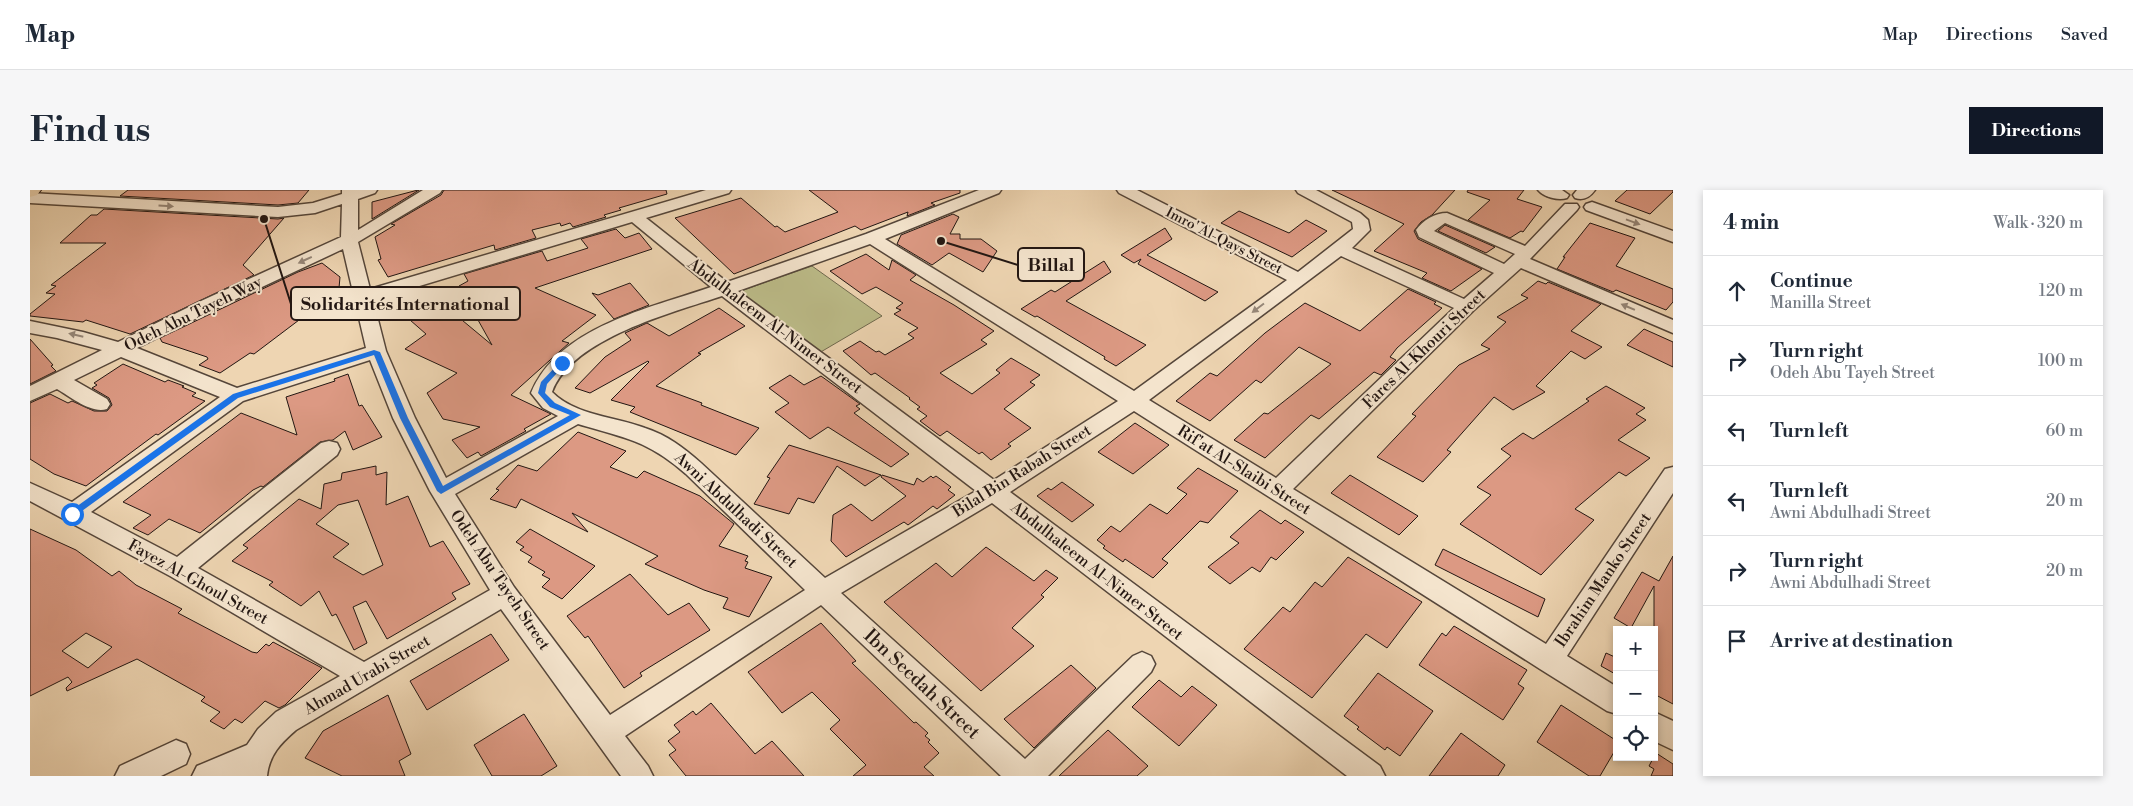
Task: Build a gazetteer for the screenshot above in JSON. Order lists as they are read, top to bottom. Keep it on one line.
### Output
{"streets":{"street":["Imro' Al-Qays Street","Odeh Abu Tayeh Way","Abdulhaleem Al-Nimer Street","Fares Al-Khouri Street","Rif'at Al-Slaibi Street","Bilal Bin Rabah Street","Awni Abdulhadi Street","Odeh Abu Tayeh Street","Ibrahim Manko Street","Fayez Al-Ghoul Street","Ahmad Urabi Street","Ibn Seedah Street"]},"crossings":[["Imro' Al-Qays Street","Bilal Bin Rabah Street"],["Odeh Abu Tayeh Way","Odeh Abu Tayeh Street"],["Abdulhaleem Al-Nimer Street","Bilal Bin Rabah Street"],["Abdulhaleem Al-Nimer Street","Awni Abdulhadi Street"],["Fares Al-Khouri Street","Rif'at Al-Slaibi Street"],["Rif'at Al-Slaibi Street","Bilal Bin Rabah Street"],["Rif'at Al-Slaibi Street","Ibrahim Manko Street"],["Bilal Bin Rabah Street","Awni Abdulhadi Street"],["Bilal Bin Rabah Street","Odeh Abu Tayeh Street"],["Bilal Bin Rabah Street","Ibn Seedah Street"],["Awni Abdulhadi Street","Ibn Seedah Street"],["Odeh Abu Tayeh Street","Ahmad Urabi Street"],["Fayez Al-Ghoul Street","Ahmad Urabi Street"]],"places":["Solidarités International","Billal"],"page":{"header":"Map","nav":["Map","Directions","Saved"],"buttons":"Directions","title":"Find us","heading":["4 min","Walk · 320 m"],"list":[["Continue","Manilla Street","120 m"],["Turn right","Odeh Abu Tayeh Street","100 m"],["Turn left","60 m"],["Turn left","Awni Abdulhadi Street","20 m"],["Turn right","Awni Abdulhadi Street","20 m"],"Arrive at destination"],"map_buttons":["+","−"]}}
